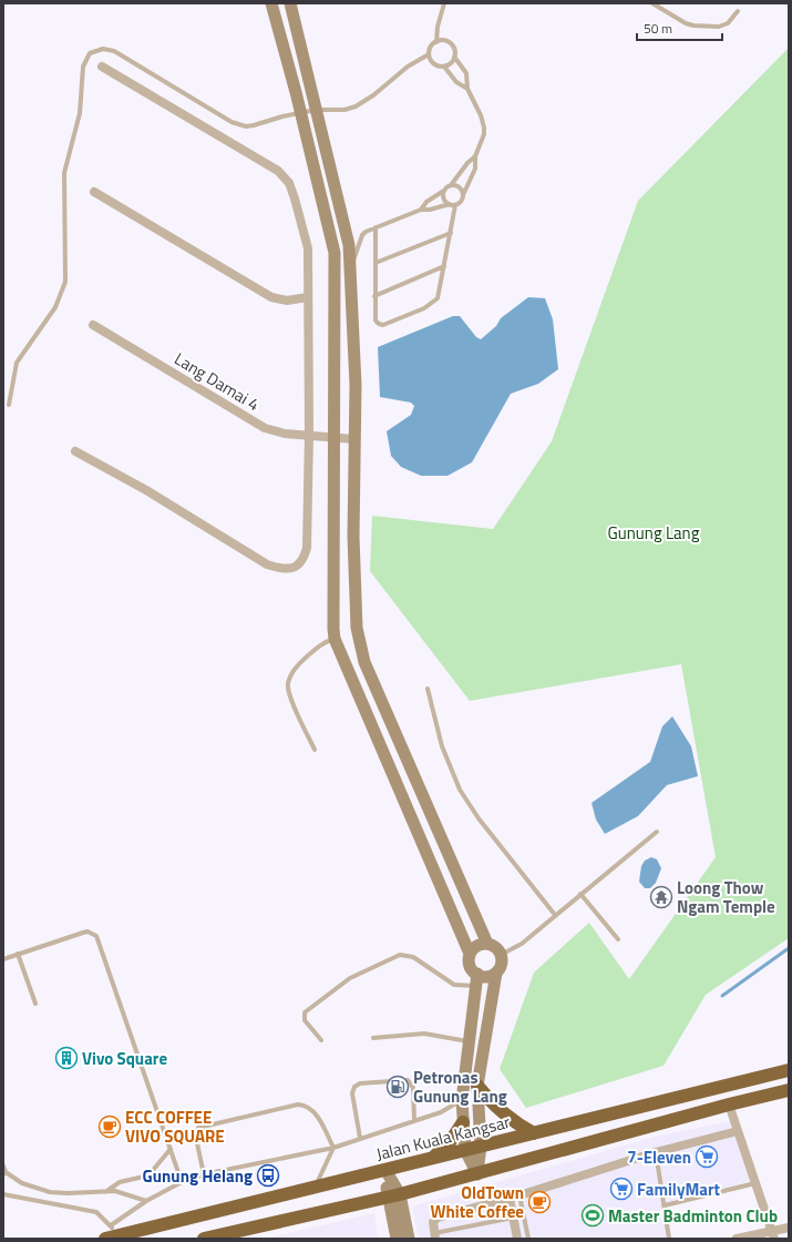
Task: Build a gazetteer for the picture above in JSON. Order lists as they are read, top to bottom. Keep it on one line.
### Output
{"streets":{"highway":["Jalan Kuala Kangsar"],"street":["Lang Damai 4"]},"parks":["Gunung Lang"],"places":{"temple":["Loong Thow Ngam Temple"],"building":["Vivo Square"],"fuel station":["Petronas Gunung Lang"],"cafe":["ECC COFFEE VIVO SQUARE","OldTown White Coffee"],"supermarket":["7-Eleven","FamilyMart"],"bus stop":["Gunung Helang"],"sports":["Master Badminton Club"]},"scale_bar":"50 m"}
